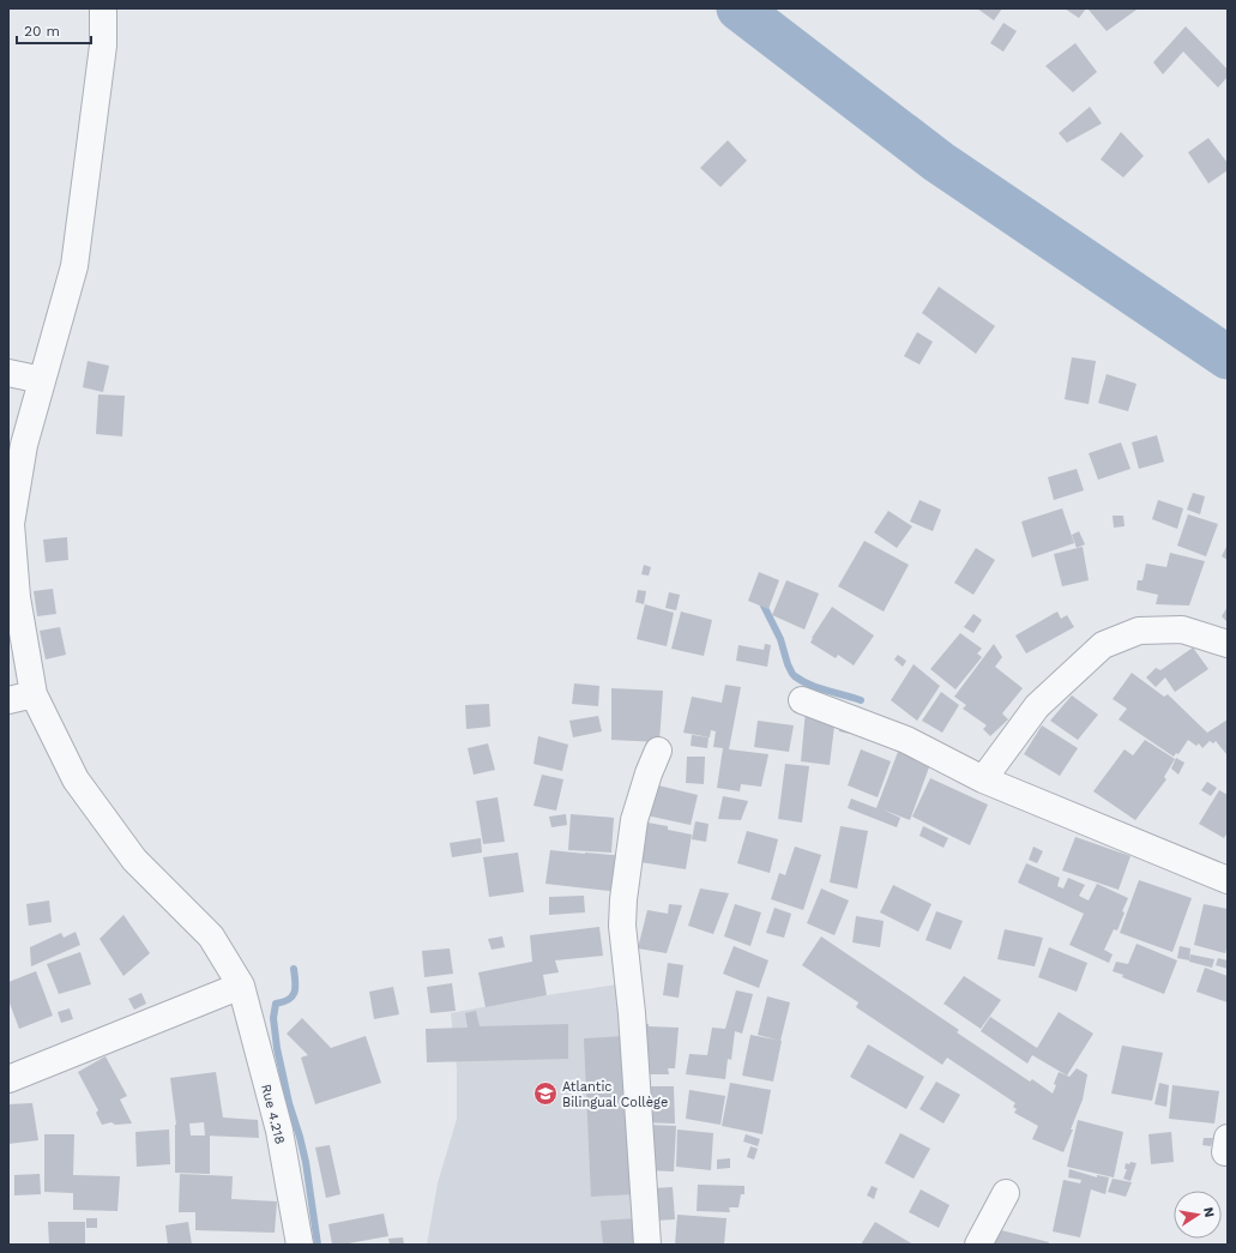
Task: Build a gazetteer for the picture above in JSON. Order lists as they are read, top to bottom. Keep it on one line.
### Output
{"streets":{"street":["Rue 4.218"]},"places":{"school or university":["Atlantic Bilingual Collège"]},"scale_bar":"20 m","north":"right"}
